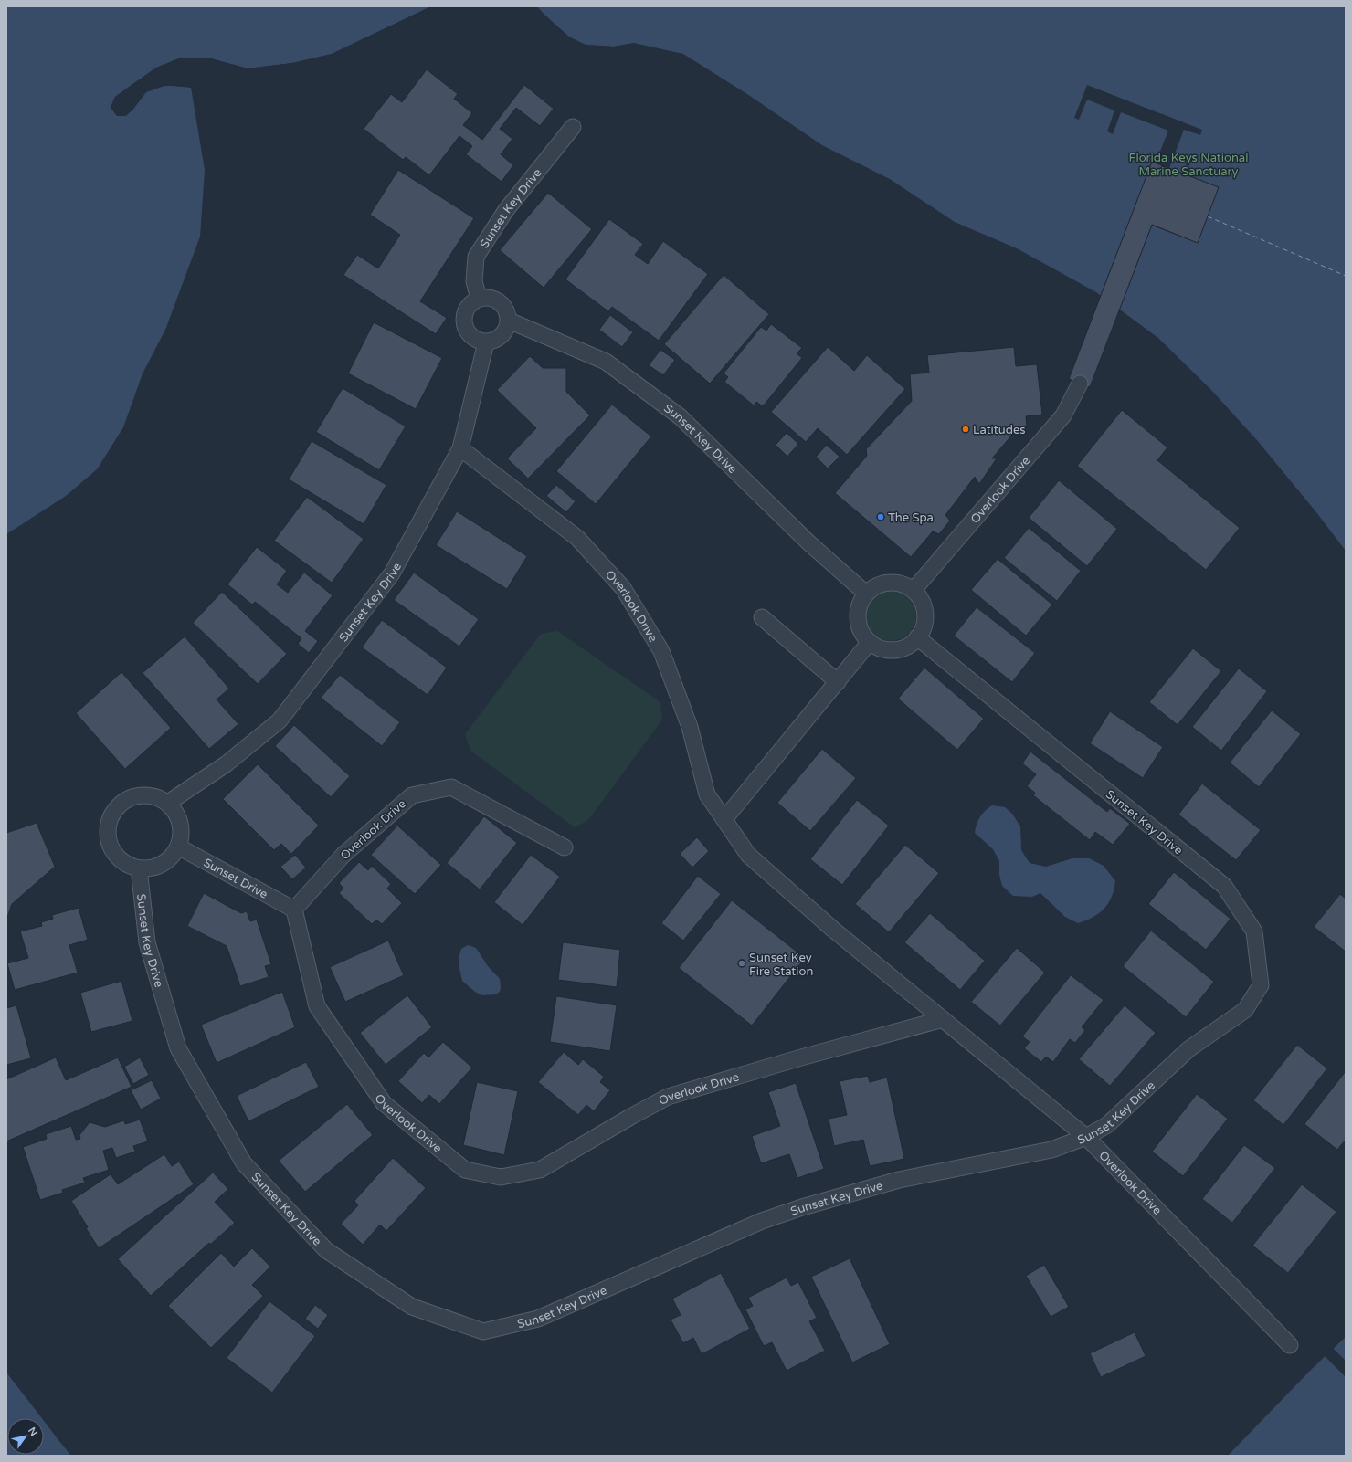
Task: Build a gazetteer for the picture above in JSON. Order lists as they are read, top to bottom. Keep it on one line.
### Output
{"streets":{"lane":["Sunset Key Drive","Overlook Drive","Sunset Drive"]},"crossings":[["Sunset Key Drive","Overlook Drive"],["Sunset Key Drive","Sunset Drive"],["Overlook Drive","Sunset Drive"]],"parks":["Florida Keys National Marine Sanctuary"],"places":["Latitudes","The Spa","Sunset Key Fire Station"],"north":"top right"}
